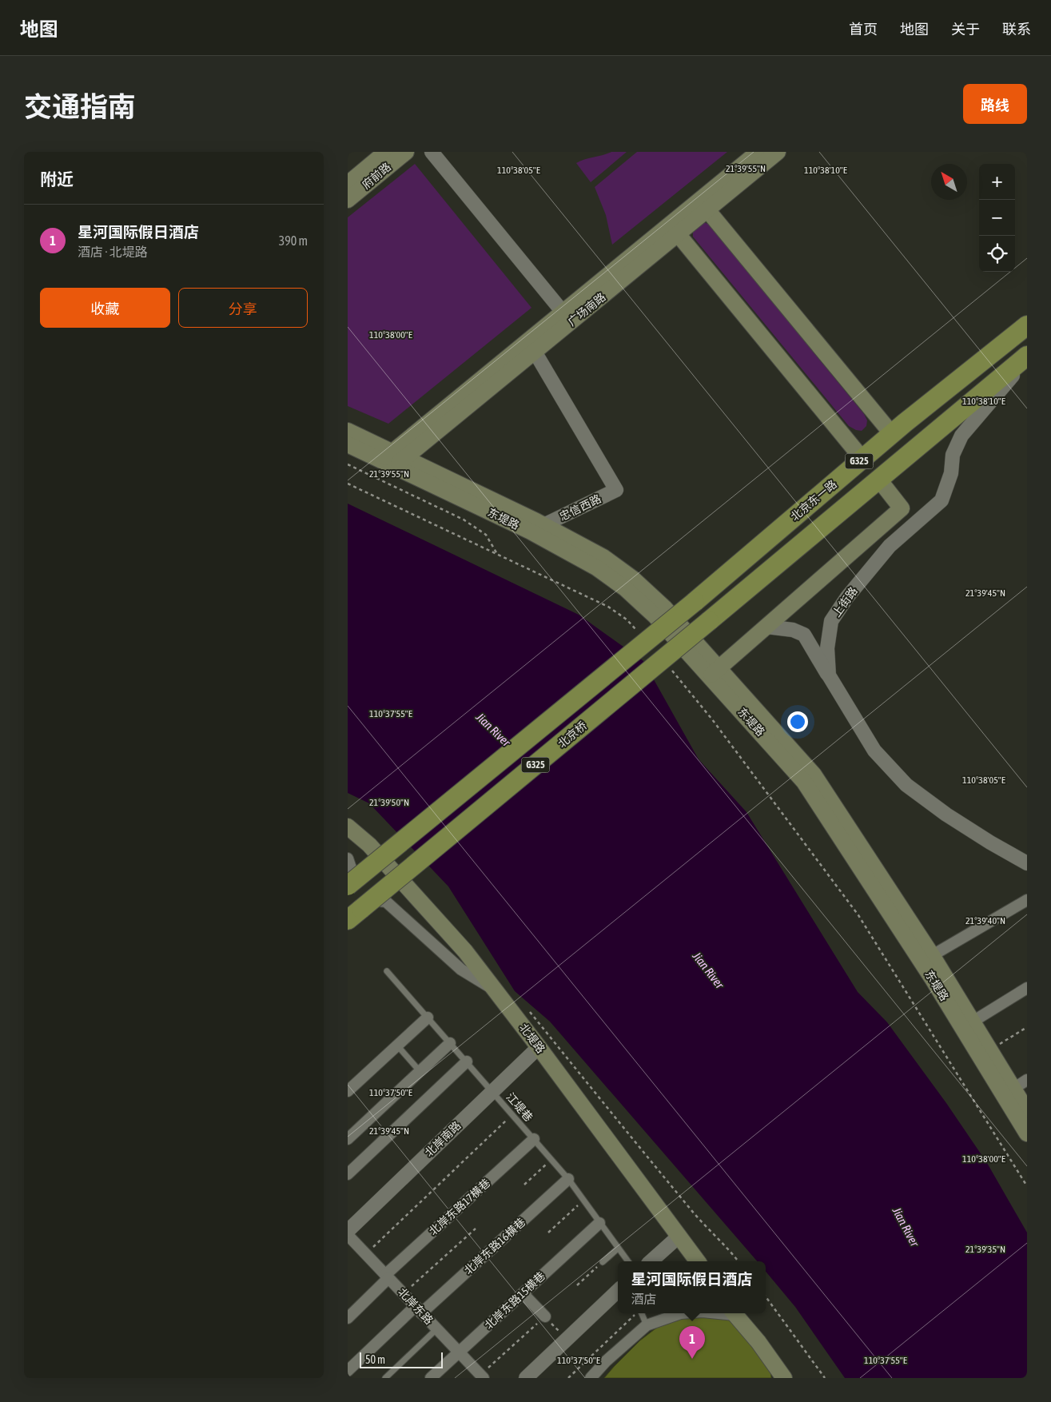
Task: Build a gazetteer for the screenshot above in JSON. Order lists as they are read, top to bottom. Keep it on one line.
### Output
{"streets":{"highway":["G325","北京东一路","北京桥"],"main road":["府前路","广场南路","东堤路","北堤路"],"street":["忠信西路","上街路","北岸南路","北岸东路17横巷","北岸东路16横巷","北岸东路15横巷","北岸东路"],"lane":["江堤巷"]},"crossings":[["广场南路","忠信西路"],["广场南路","东堤路"],["G325","北京桥"],["忠信西路","东堤路"],["北堤路","北岸南路"],["江堤巷","北岸南路"],["江堤巷","北岸东路17横巷"],["江堤巷","北岸东路16横巷"],["江堤巷","北岸东路15横巷"],["北岸东路17横巷","北岸东路"],["北岸东路16横巷","北岸东路"],["北岸东路15横巷","北岸东路"]],"water":["Jian River"],"scale_bar":"50 m","north":"top left","page":{"header":"地图","nav":["首页","地图","关于","联系"],"title":"交通指南","buttons":["路线",["收藏","分享"]],"heading":"附近","map_buttons":["+","−"],"list":[{"mark":"1","name":"星河国际假日酒店","note":"酒店 · 北堤路","value":"390 m"}],"popup":["星河国际假日酒店","酒店"],"pins":"1","scale":"50 m"},"coordinates":["21°39'55\"N","110°38'05\"E","110°38'10\"E","110°38'00\"E","21°39'45\"N","110°37'55\"E","21°39'50\"N","21°39'40\"N","110°37'50\"E","21°39'35\"N"]}
